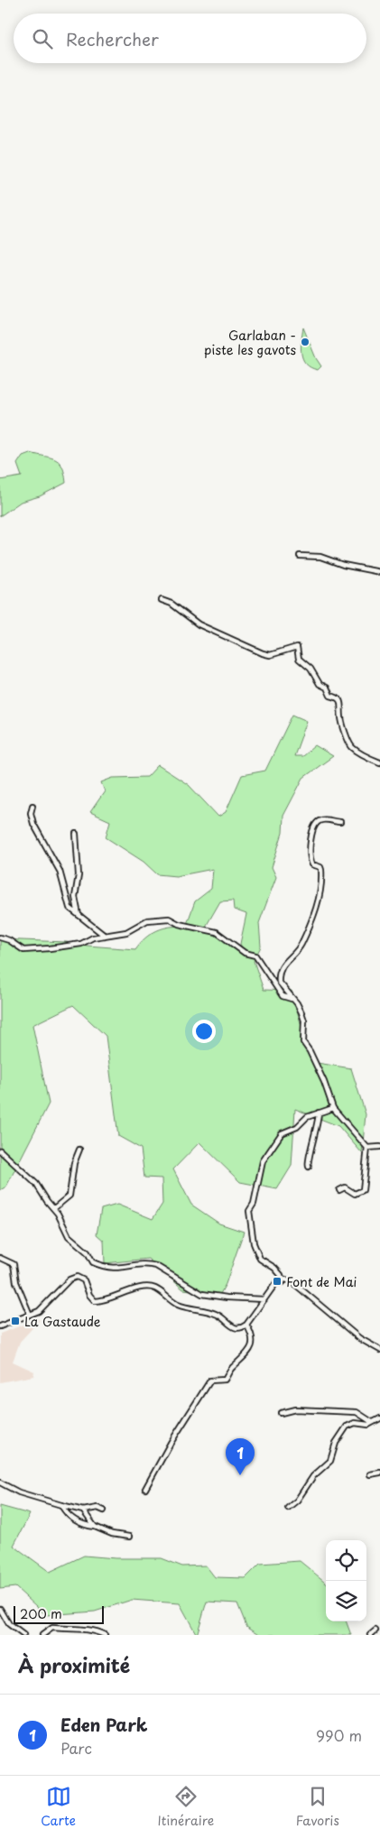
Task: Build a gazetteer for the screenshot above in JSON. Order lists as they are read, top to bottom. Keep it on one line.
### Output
{"places":{"other":["Garlaban - piste les gavots"],"transit":["Font de Mai","La Gastaude"]},"scale_bar":"200 m","page":{"search":"Rechercher","pins":"1","scale":"200 m","heading":"À proximité","list":[{"mark":"1","name":"Eden Park","note":"Parc","value":"990 m"}],"nav":["Carte","Itinéraire","Favoris"]}}
